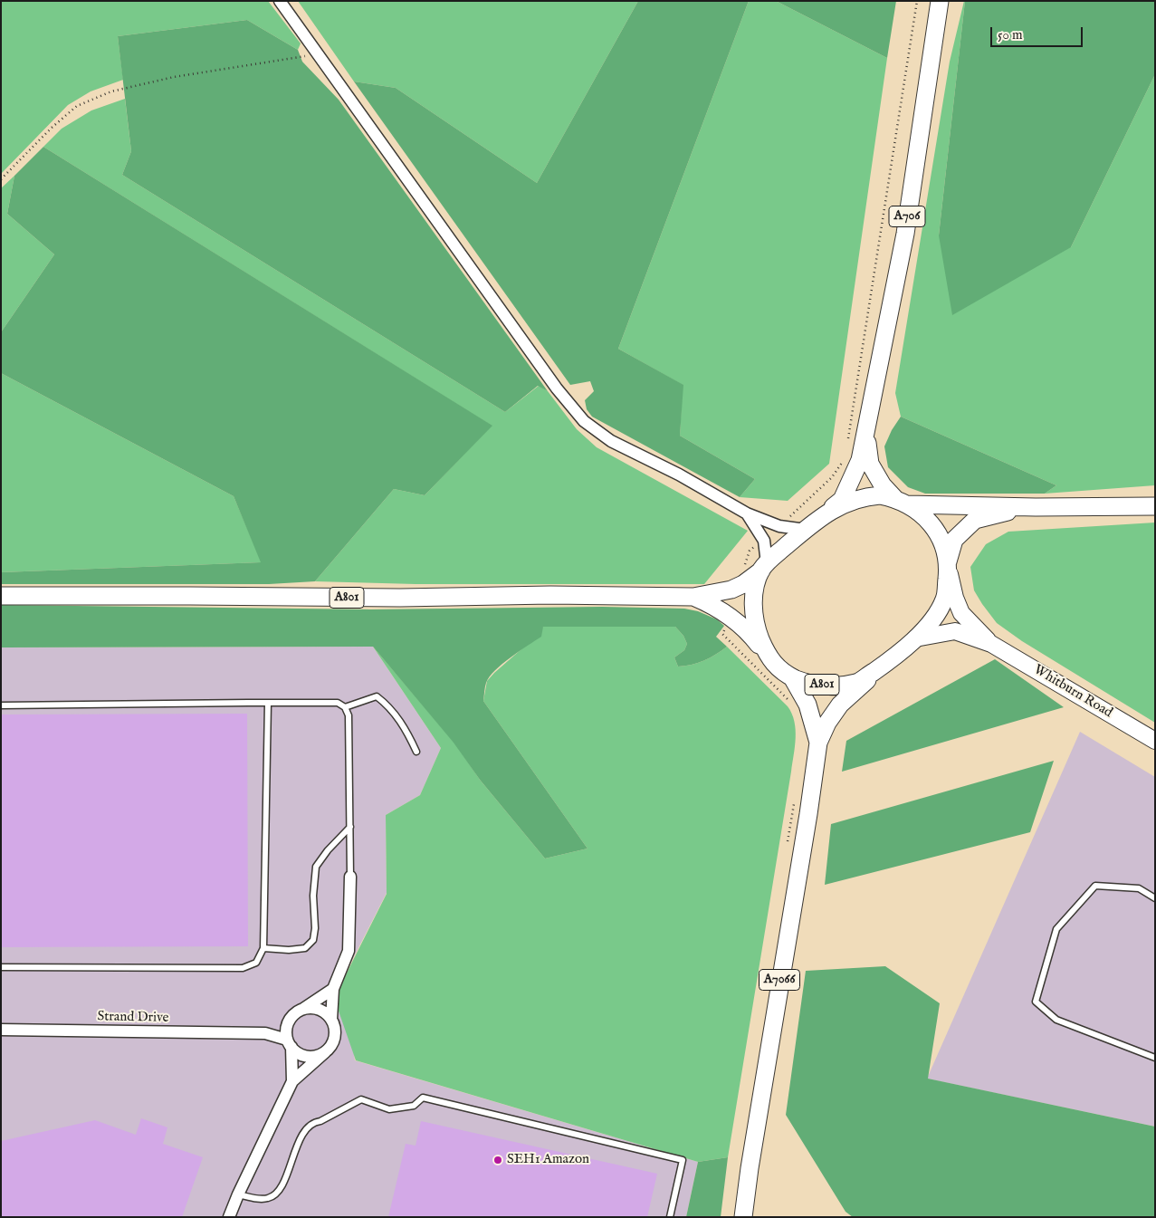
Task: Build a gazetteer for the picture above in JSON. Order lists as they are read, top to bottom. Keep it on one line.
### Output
{"streets":{"main road":["A706","A801","Whitburn Road","A7066"],"street":["Strand Drive"]},"crossings":[["A706","A801"],["A801","Whitburn Road"],["A801","A7066"]],"places":["SEH1 Amazon"],"scale_bar":"50 m"}
